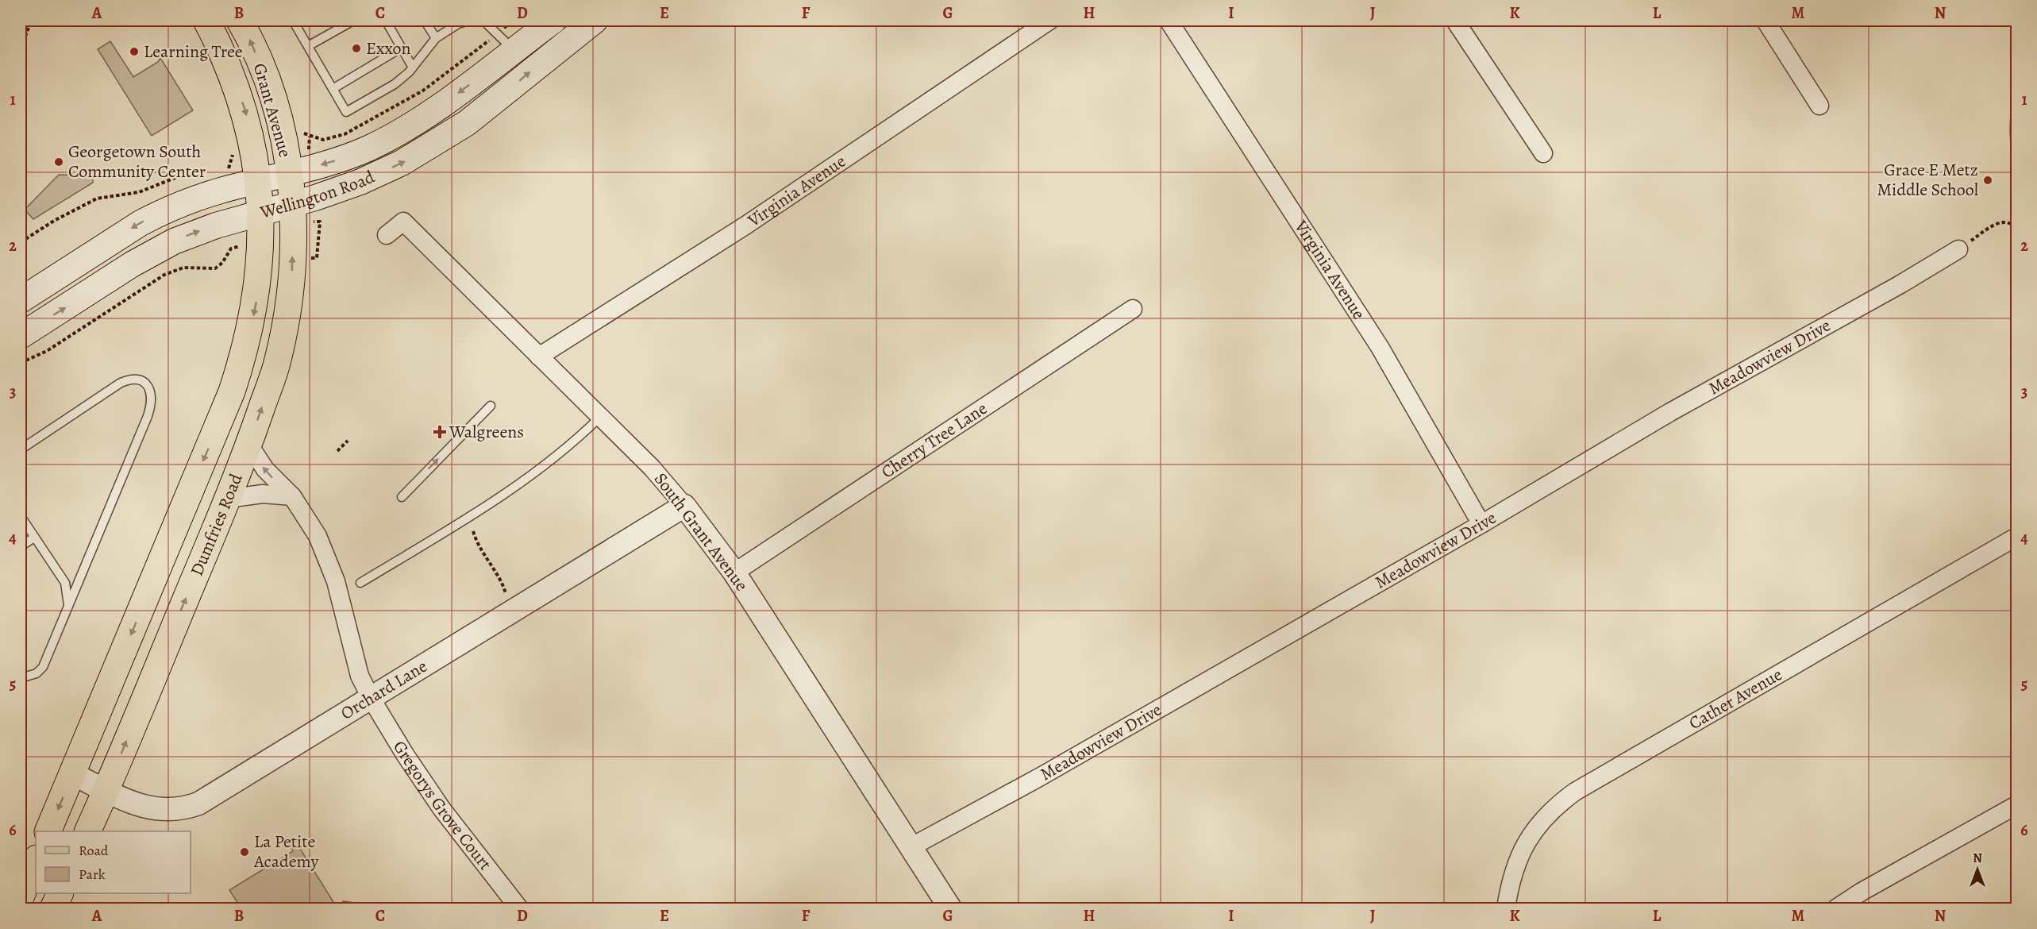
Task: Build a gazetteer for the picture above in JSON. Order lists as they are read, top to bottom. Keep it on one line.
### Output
{"streets":{"main road":["Grant Avenue","Wellington Road","Dumfries Road"],"street":["Virginia Avenue","Meadowview Drive","Cherry Tree Lane","South Grant Avenue","Orchard Lane","Cather Avenue","Gregorys Grove Court"]},"crossings":[["Grant Avenue","Wellington Road"],["Grant Avenue","Dumfries Road"],["Virginia Avenue","Meadowview Drive"],["Virginia Avenue","South Grant Avenue"],["Wellington Road","Dumfries Road"],["Meadowview Drive","South Grant Avenue"],["Cherry Tree Lane","South Grant Avenue"],["Dumfries Road","Orchard Lane"],["Dumfries Road","Gregorys Grove Court"],["South Grant Avenue","Orchard Lane"],["Orchard Lane","Gregorys Grove Court"]],"places":{"other":["Exxon","Learning Tree","Georgetown South Community Center","Grace E Metz Middle School","La Petite Academy"],"health":["Walgreens"]},"legend":["Road","Park"],"north":"top","grid":{"columns":["A","B","C","D","E","F","G","H","I","J","K","L","M","N"],"rows":["1","2","3","4","5","6"]}}
